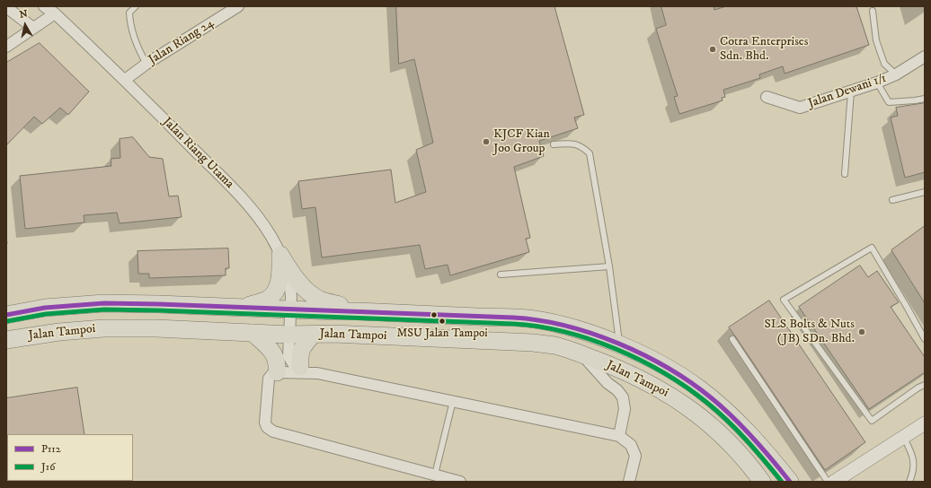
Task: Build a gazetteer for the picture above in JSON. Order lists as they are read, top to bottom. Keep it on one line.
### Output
{"streets":{"main road":["Jalan Tampoi"],"street":["Jalan Riang 24","Jalan Dewani 1/1","Jalan Riang Utama"]},"crossings":[["Jalan Riang 24","Jalan Riang Utama"],["Jalan Riang Utama","Jalan Tampoi"]],"places":["Cotra Enterprises Sdn. Bhd.","KJCF Kian Joo Group","MSU Jalan Tampoi","SLS Bolts & Nuts (JB) SDn. Bhd."],"lines":["transit line P112","transit line J16"],"legend":["P112","J16"],"north":"top"}
